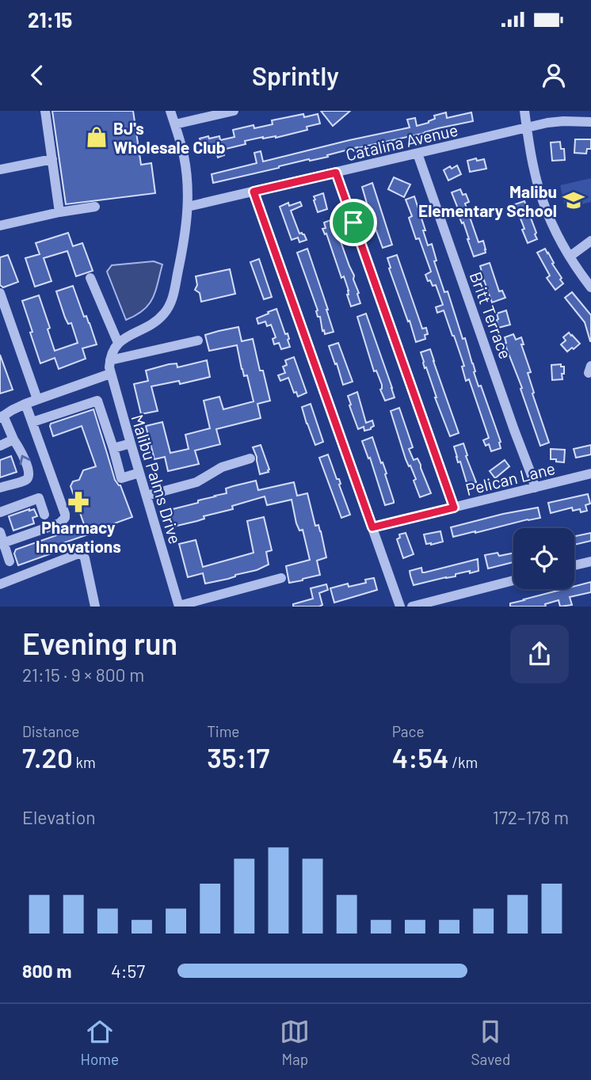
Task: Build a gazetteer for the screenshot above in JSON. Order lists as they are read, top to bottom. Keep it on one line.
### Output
{"streets":{"street":["Catalina Avenue","Britt Terrace","Pelican Lane","Malibu Palms Drive"]},"crossings":[["Catalina Avenue","Britt Terrace"],["Britt Terrace","Pelican Lane"]],"places":{"shop":["BJ's Wholesale Club"],"school or university":["Malibu Elementary School"],"pharmacy":["Pharmacy Innovations"]},"page":{"status":"21:15","header":"Sprintly","heading":["Evening run","21:15 · 9 × 800 m"],"stats":[["Distance","7.20 km"],["Time","35:17"],["Pace","4:54 /km"]],"chart":["Elevation","172–178 m"],"list":[{"name":"800 m","note":"4:57"}],"tabs":["Home","Map","Saved"]}}
